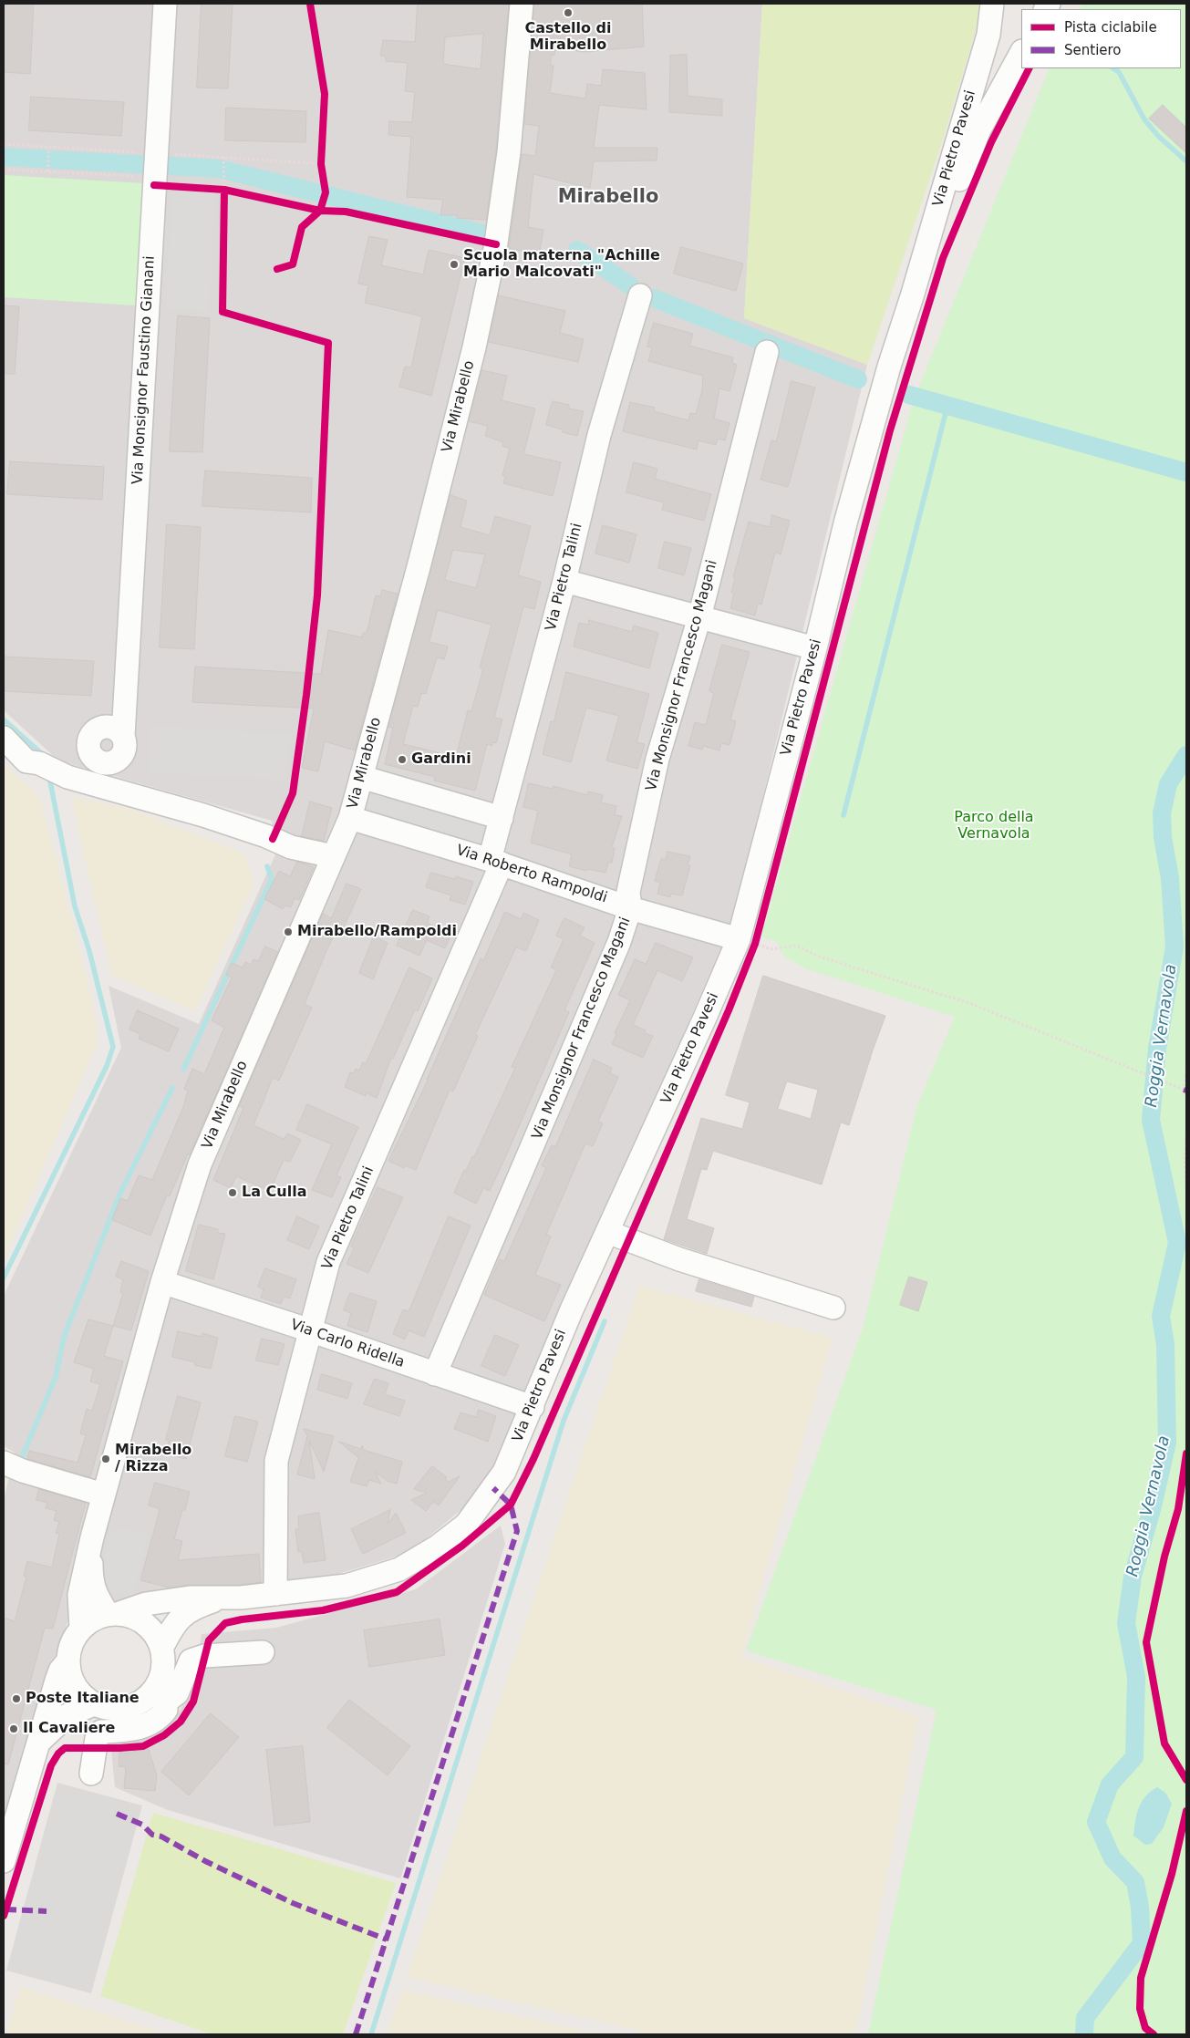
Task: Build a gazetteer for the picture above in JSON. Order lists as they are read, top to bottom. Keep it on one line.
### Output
{"streets":{"street":["Via Pietro Pavesi","Via Monsignor Faustino Gianani","Via Mirabello","Via Pietro Talini","Via Monsignor Francesco Magani","Via Roberto Rampoldi","Via Carlo Ridella"]},"crossings":[["Via Pietro Pavesi","Via Mirabello"],["Via Pietro Pavesi","Via Pietro Talini"],["Via Pietro Pavesi","Via Roberto Rampoldi"],["Via Pietro Pavesi","Via Carlo Ridella"],["Via Mirabello","Via Roberto Rampoldi"],["Via Mirabello","Via Carlo Ridella"],["Via Pietro Talini","Via Roberto Rampoldi"],["Via Pietro Talini","Via Carlo Ridella"],["Via Monsignor Francesco Magani","Via Roberto Rampoldi"],["Via Monsignor Francesco Magani","Via Carlo Ridella"]],"districts":["Mirabello"],"water":["Roggia Vernavola"],"parks":["Parco della Vernavola"],"places":["Castello di Mirabello","Scuola materna \"Achille Mario Malcovati\"","Gardini","Mirabello/Rampoldi","La Culla","Mirabello / Rizza","Poste Italiane","Il Cavaliere"],"legend":["Pista ciclabile","Sentiero"]}
